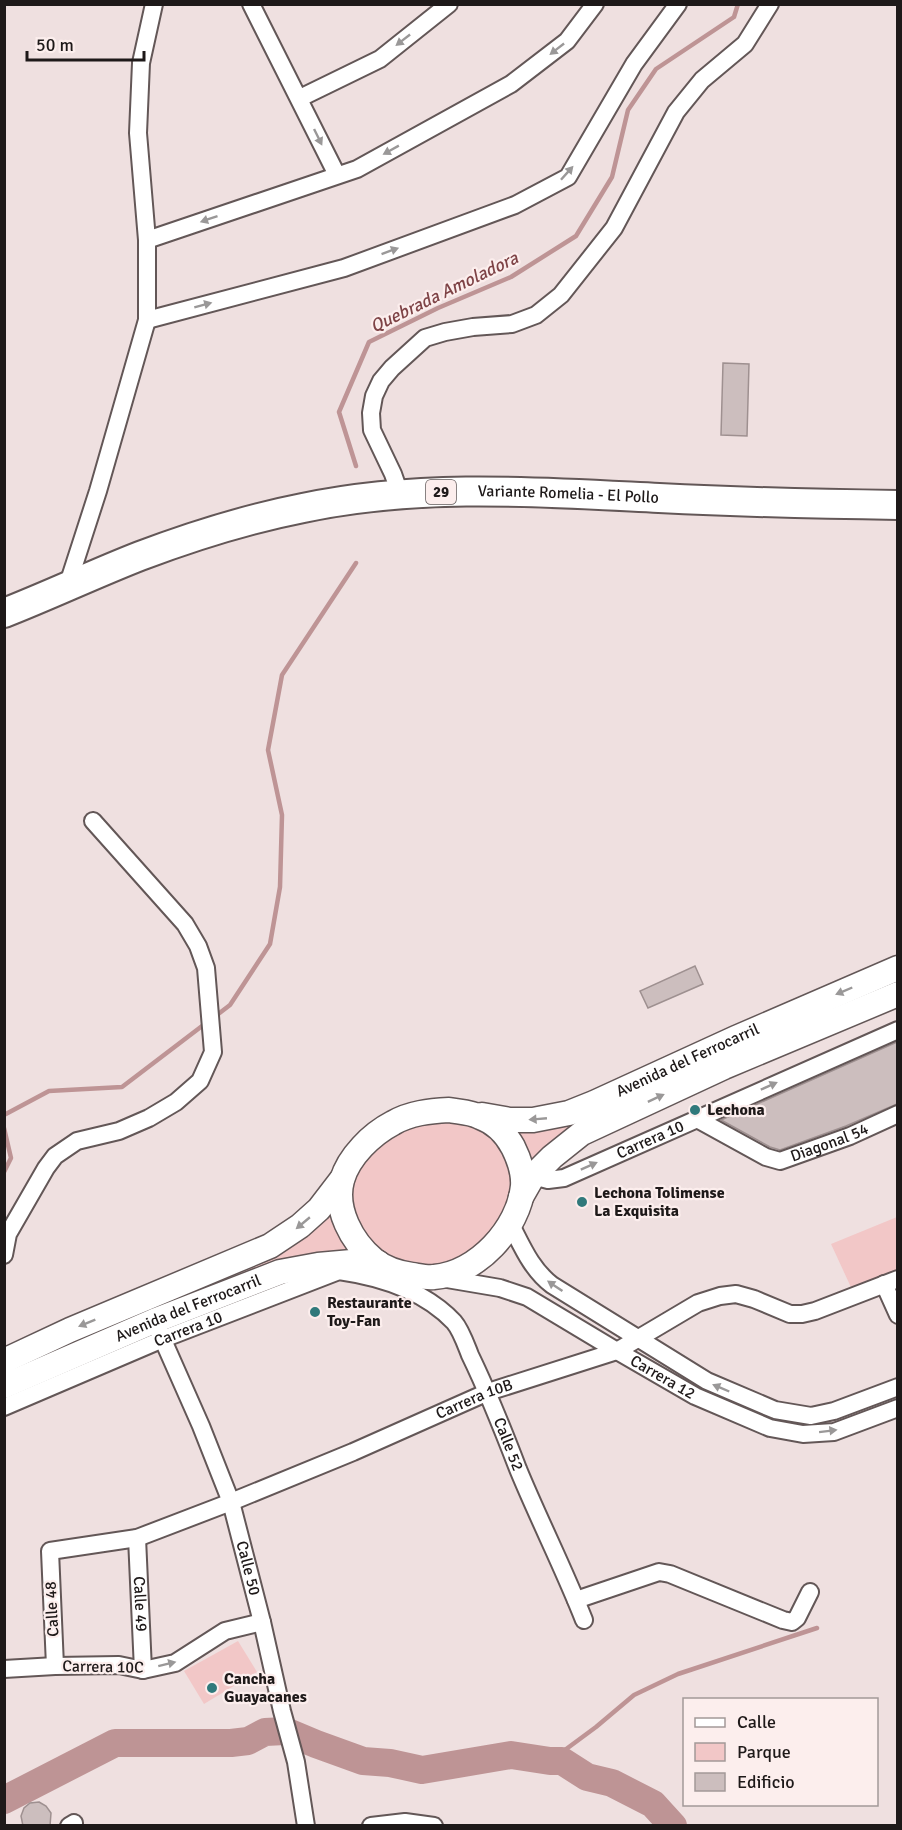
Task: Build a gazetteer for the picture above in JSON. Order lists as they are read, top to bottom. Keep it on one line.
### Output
{"streets":{"highway":["29","Variante Romelia - El Pollo"],"main road":["Avenida del Ferrocarril"],"street":["Carrera 10","Diagonal 54","Carrera 12","Carrera 10B","Calle 52","Calle 50","Calle 49","Calle 48","Carrera 10C"]},"crossings":[["Avenida del Ferrocarril","Carrera 10"],["Avenida del Ferrocarril","Carrera 12"],["Avenida del Ferrocarril","Calle 50"],["Carrera 10","Diagonal 54"],["Carrera 10","Calle 52"],["Carrera 10","Calle 50"],["Carrera 12","Carrera 10B"],["Carrera 10B","Calle 52"],["Carrera 10B","Calle 50"],["Carrera 10B","Calle 49"],["Carrera 10B","Calle 48"],["Calle 50","Carrera 10C"],["Calle 49","Carrera 10C"],["Calle 48","Carrera 10C"]],"one_way":["Carrera 10","Carrera 10C"],"water":["Quebrada Amoladora"],"places":["Lechona","Lechona Tolimense La Exquisita","Restaurante Toy-Fan","Cancha Guayacanes"],"legend":["Calle","Parque","Edificio"],"scale_bar":"50 m"}
